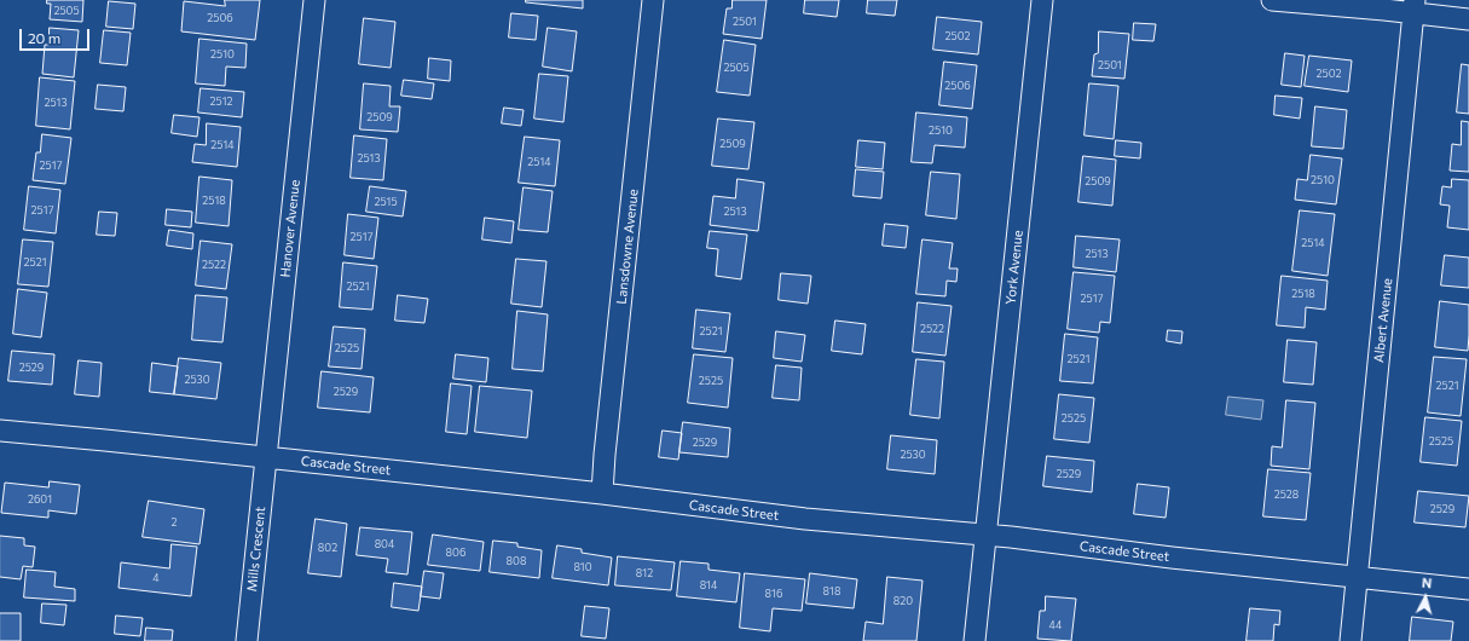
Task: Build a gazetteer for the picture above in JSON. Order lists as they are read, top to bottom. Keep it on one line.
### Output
{"streets":{"street":["Hanover Avenue","Lansdowne Avenue","York Avenue","Albert Avenue","Cascade Street","Mills Crescent"]},"crossings":[["Hanover Avenue","Cascade Street"],["Hanover Avenue","Mills Crescent"],["Lansdowne Avenue","Cascade Street"],["York Avenue","Cascade Street"],["Albert Avenue","Cascade Street"],["Cascade Street","Mills Crescent"]],"house_numbers":["2505","2506","2501","2502","2510","2501","2505","2502","2506","2512","2513","2509","2510","2509","2514","2513","2514","2517","2510","2509","2518","2515","2517","2513","2517","2514","2513","2521","2522","2521","2518","2517","2522","2521","2525","2521","2529","2530","2525","2521","2529","2525","2525","2529","2530","2529","2528","2601","2529","2","804","802","806","808","810","812","4","814","818","816","820","44"],"scale_bar":"20 m","north":"top"}
